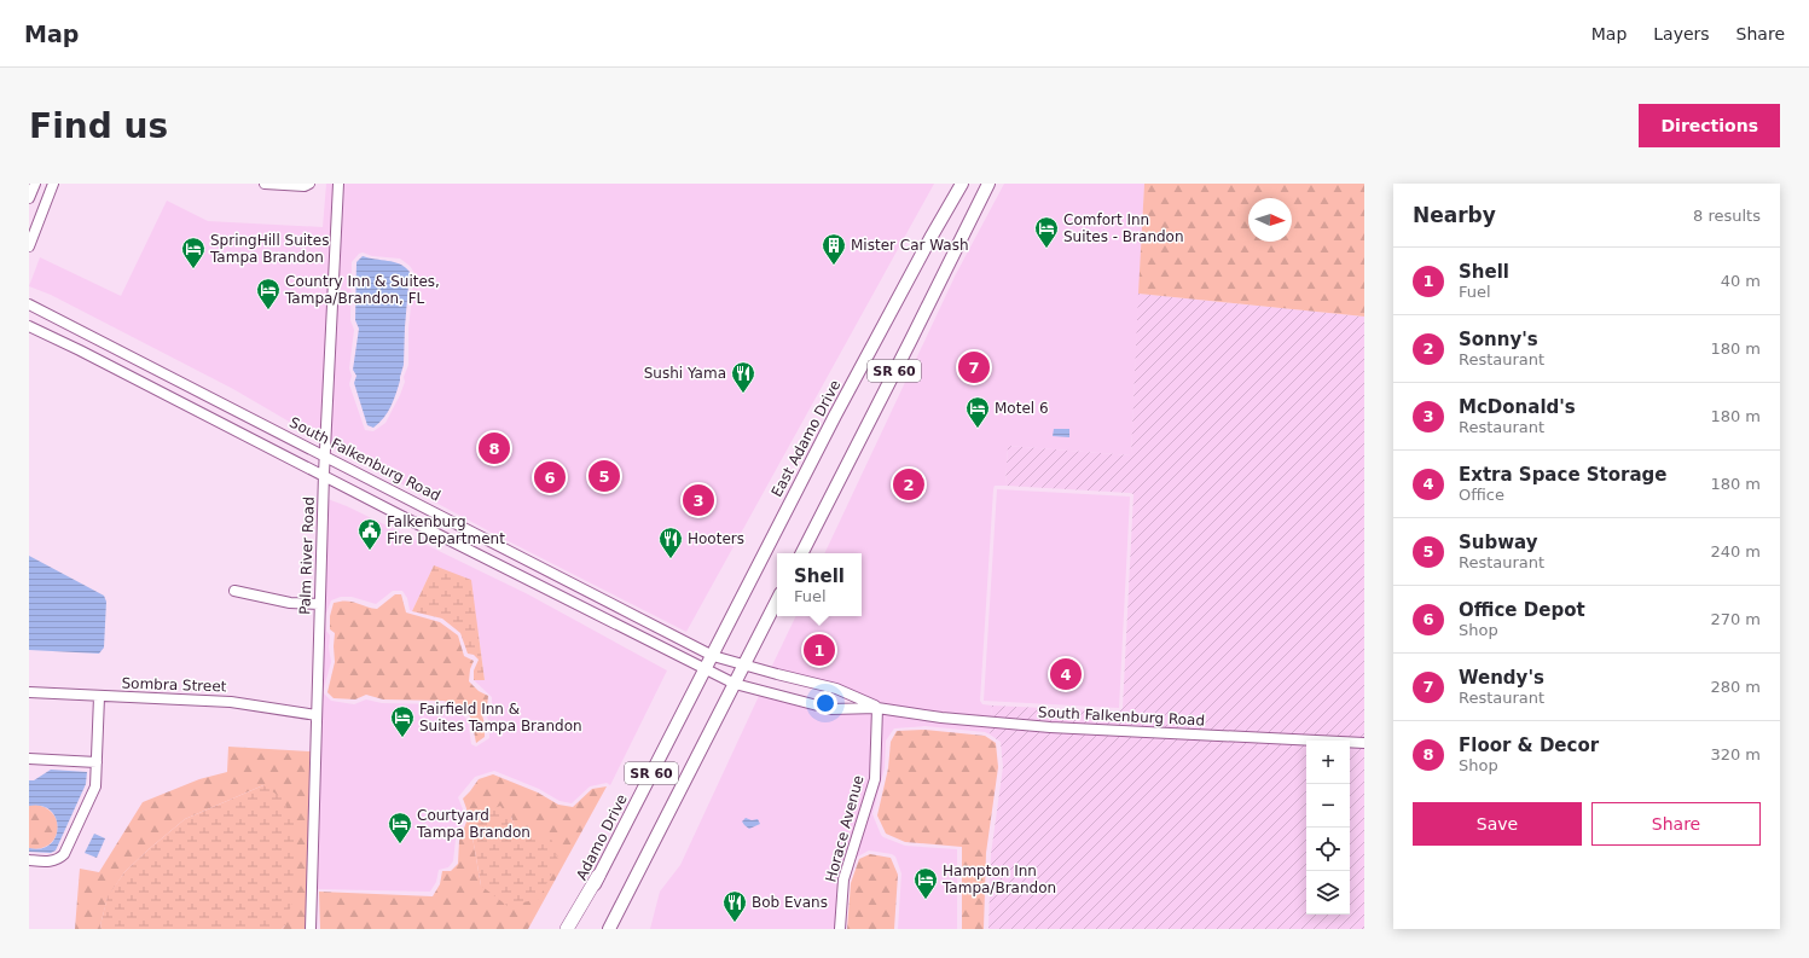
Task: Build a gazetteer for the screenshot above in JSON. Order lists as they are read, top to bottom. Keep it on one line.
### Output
{"streets":{"main road":["SR 60","East Adamo Drive","Adamo Drive"],"street":["South Falkenburg Road","Palm River Road","Sombra Street","Horace Avenue"]},"crossings":[["SR 60","South Falkenburg Road"],["East Adamo Drive","South Falkenburg Road"],["East Adamo Drive","Adamo Drive"],["South Falkenburg Road","Palm River Road"],["South Falkenburg Road","Horace Avenue"],["South Falkenburg Road","Adamo Drive"],["Palm River Road","Sombra Street"]],"places":{"hotel":["Comfort Inn Suites - Brandon","SpringHill Suites Tampa Brandon","Country Inn & Suites, Tampa/Brandon, FL","Motel 6","Fairfield Inn & Suites Tampa Brandon","Courtyard Tampa Brandon","Hampton Inn Tampa/Brandon"],"building":["Mister Car Wash"],"restaurant":["Sushi Yama","Hooters","Bob Evans"],"public building":["Falkenburg Fire Department"]},"north":"right","page":{"header":"Map","nav":["Map","Layers","Share"],"buttons":["Directions",["Save","Share"]],"title":"Find us","heading":["Nearby","8 results"],"list":[{"mark":"1","name":"Shell","note":"Fuel","value":"40 m"},{"mark":"2","name":"Sonny's","note":"Restaurant","value":"180 m"},{"mark":"3","name":"McDonald's","note":"Restaurant","value":"180 m"},{"mark":"4","name":"Extra Space Storage","note":"Office","value":"180 m"},{"mark":"5","name":"Subway","note":"Restaurant","value":"240 m"},{"mark":"6","name":"Office Depot","note":"Shop","value":"270 m"},{"mark":"7","name":"Wendy's","note":"Restaurant","value":"280 m"},{"mark":"8","name":"Floor & Decor","note":"Shop","value":"320 m"}],"pins":["7","8","5","6","2","3","1","4"],"popup":["Shell","Fuel"],"map_buttons":["+","−"]}}
